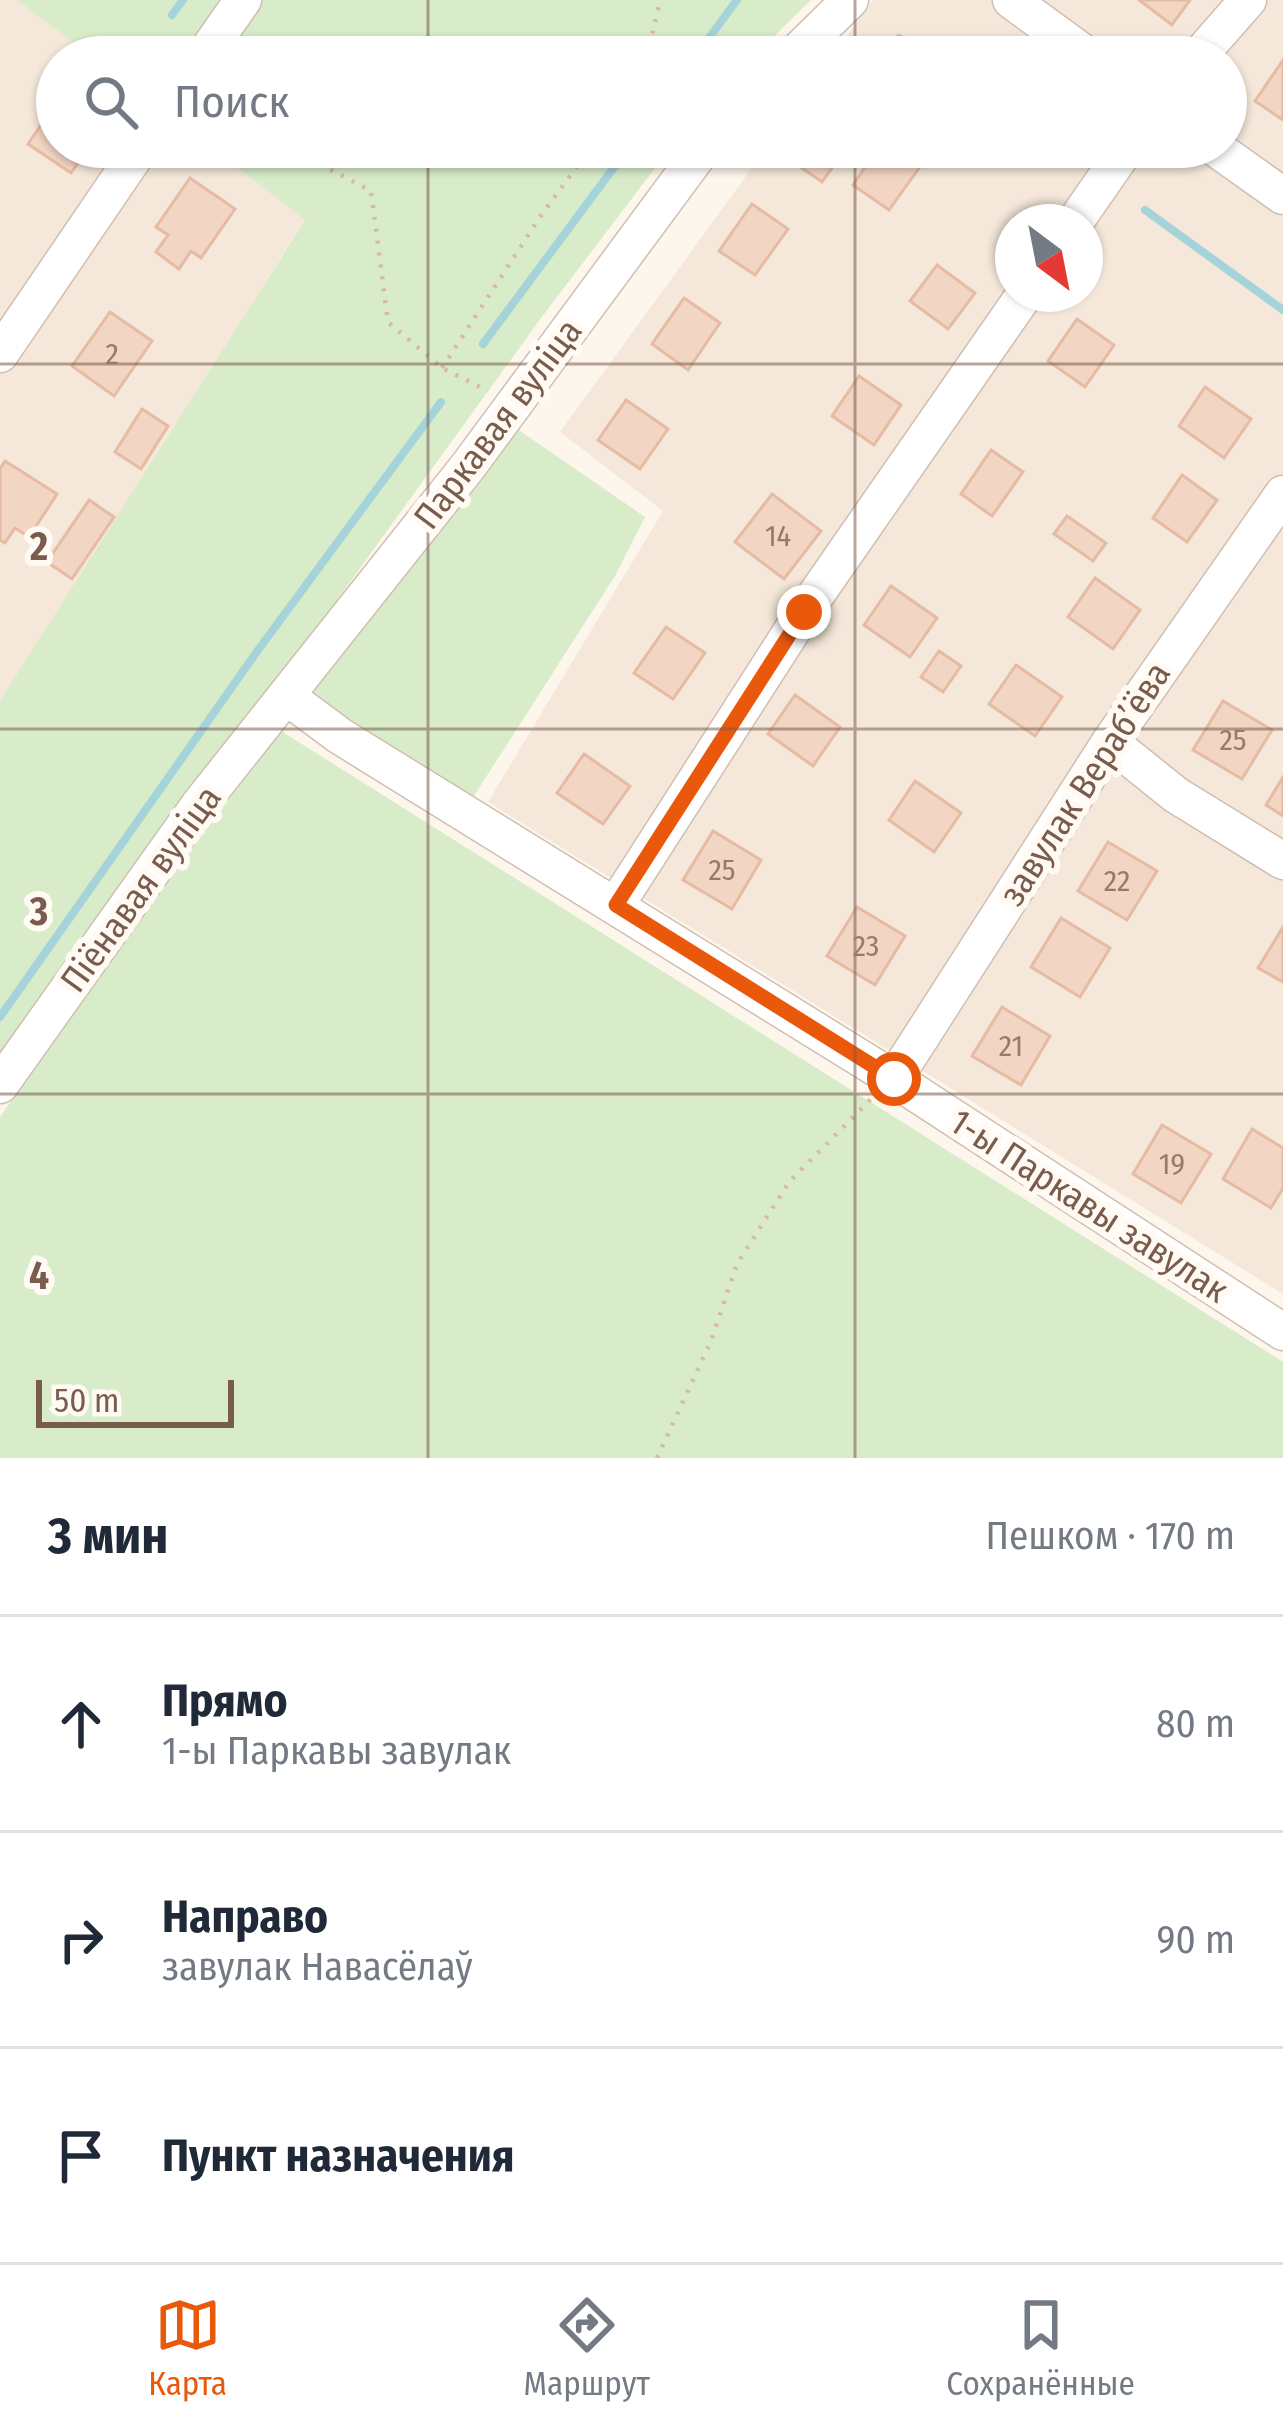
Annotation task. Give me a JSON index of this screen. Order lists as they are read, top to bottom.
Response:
{
  "streets": {
    "street": [
      "Паркавая вуліца",
      "завулак Верабʼёва",
      "Піёнавая вуліца",
      "1-ы Паркавы завулак"
    ]
  },
  "crossings": [
    ["Паркавая вуліца", "Піёнавая вуліца"],
    ["Паркавая вуліца", "1-ы Паркавы завулак"],
    ["завулак Верабʼёва", "1-ы Паркавы завулак"],
    ["Піёнавая вуліца", "1-ы Паркавы завулак"]
  ],
  "house_numbers": [
    "2",
    "14",
    "25",
    "25",
    "22",
    "23",
    "21",
    "19"
  ],
  "scale_bar": "50 m",
  "north": "bottom right",
  "page": {
    "search": "Поиск",
    "scale": "50 m",
    "heading": ["3 мин", "Пешком · 170 m"],
    "list": [
      ["Прямо", "1-ы Паркавы завулак", "80 m"],
      ["Направо", "завулак Навасёлаў", "90 m"],
      "Пункт назначения"
    ],
    "nav": ["Карта", "Маршрут", "Сохранённые"]
  },
  "grid": {
    "rows": ["2", "3", "4"]
  }
}
